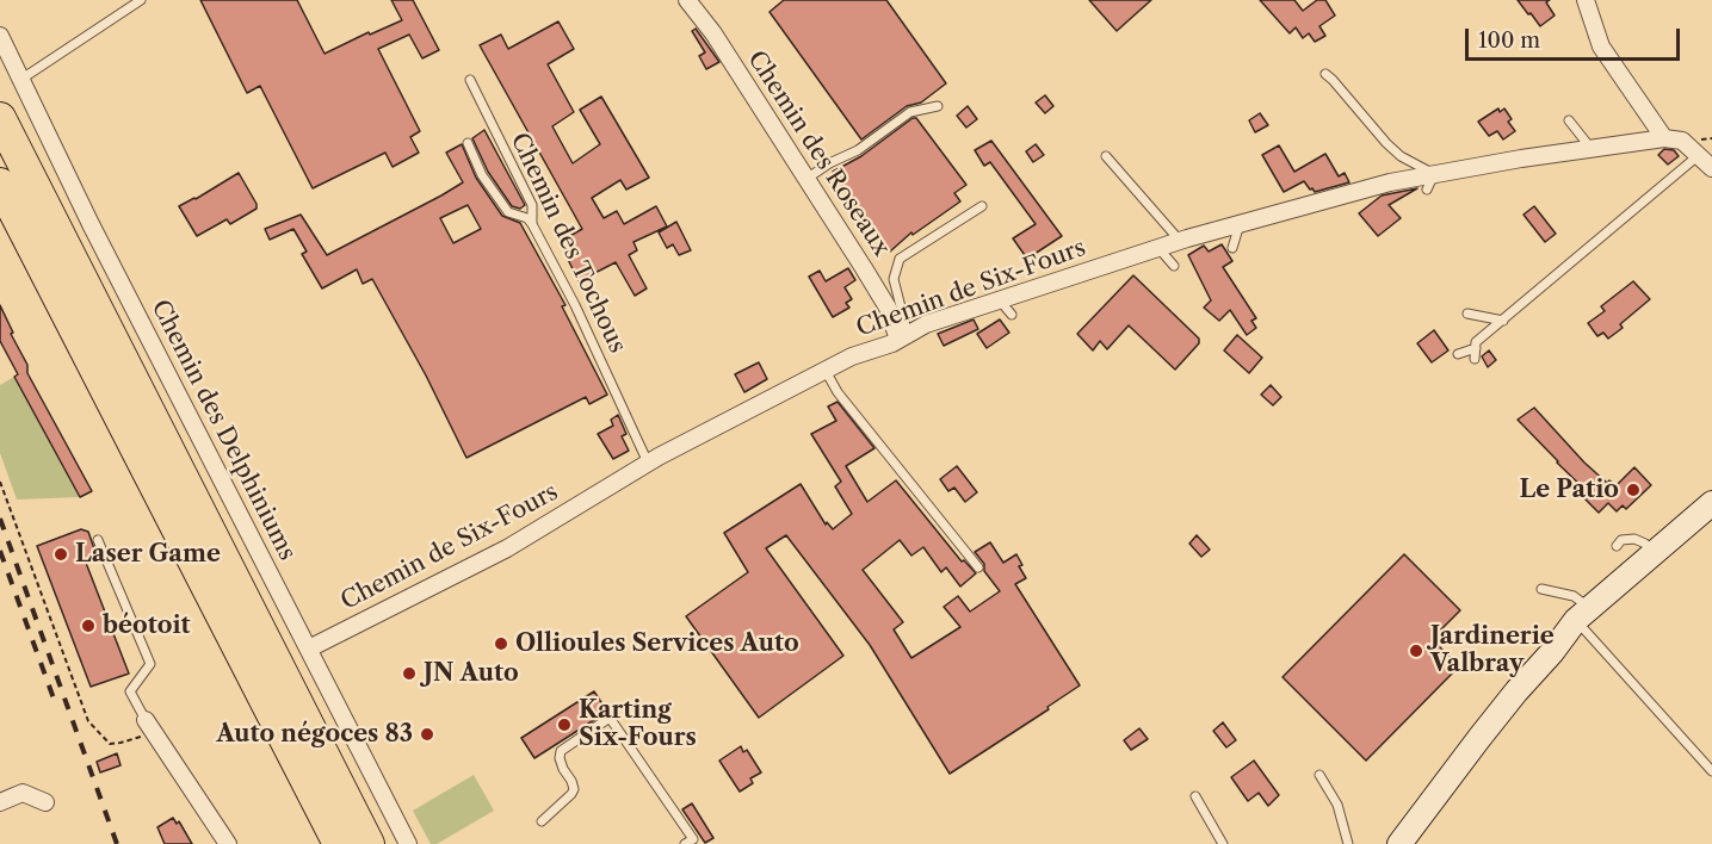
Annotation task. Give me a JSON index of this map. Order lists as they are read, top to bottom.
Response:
{
  "streets": {
    "street": ["Chemin des Roseaux", "Chemin de Six-Fours", "Chemin des Delphiniums"],
    "lane": ["Chemin des Tochous"]
  },
  "crossings": [
    ["Chemin des Roseaux", "Chemin de Six-Fours"],
    ["Chemin des Tochous", "Chemin de Six-Fours"],
    ["Chemin de Six-Fours", "Chemin des Delphiniums"]
  ],
  "places": [
    "Le Patio",
    "Laser Game",
    "béotoit",
    "Ollioules Services Auto",
    "Jardinerie Valbray",
    "JN Auto",
    "Karting Six-Fours",
    "Auto négoces 83"
  ],
  "scale_bar": "100 m"
}
